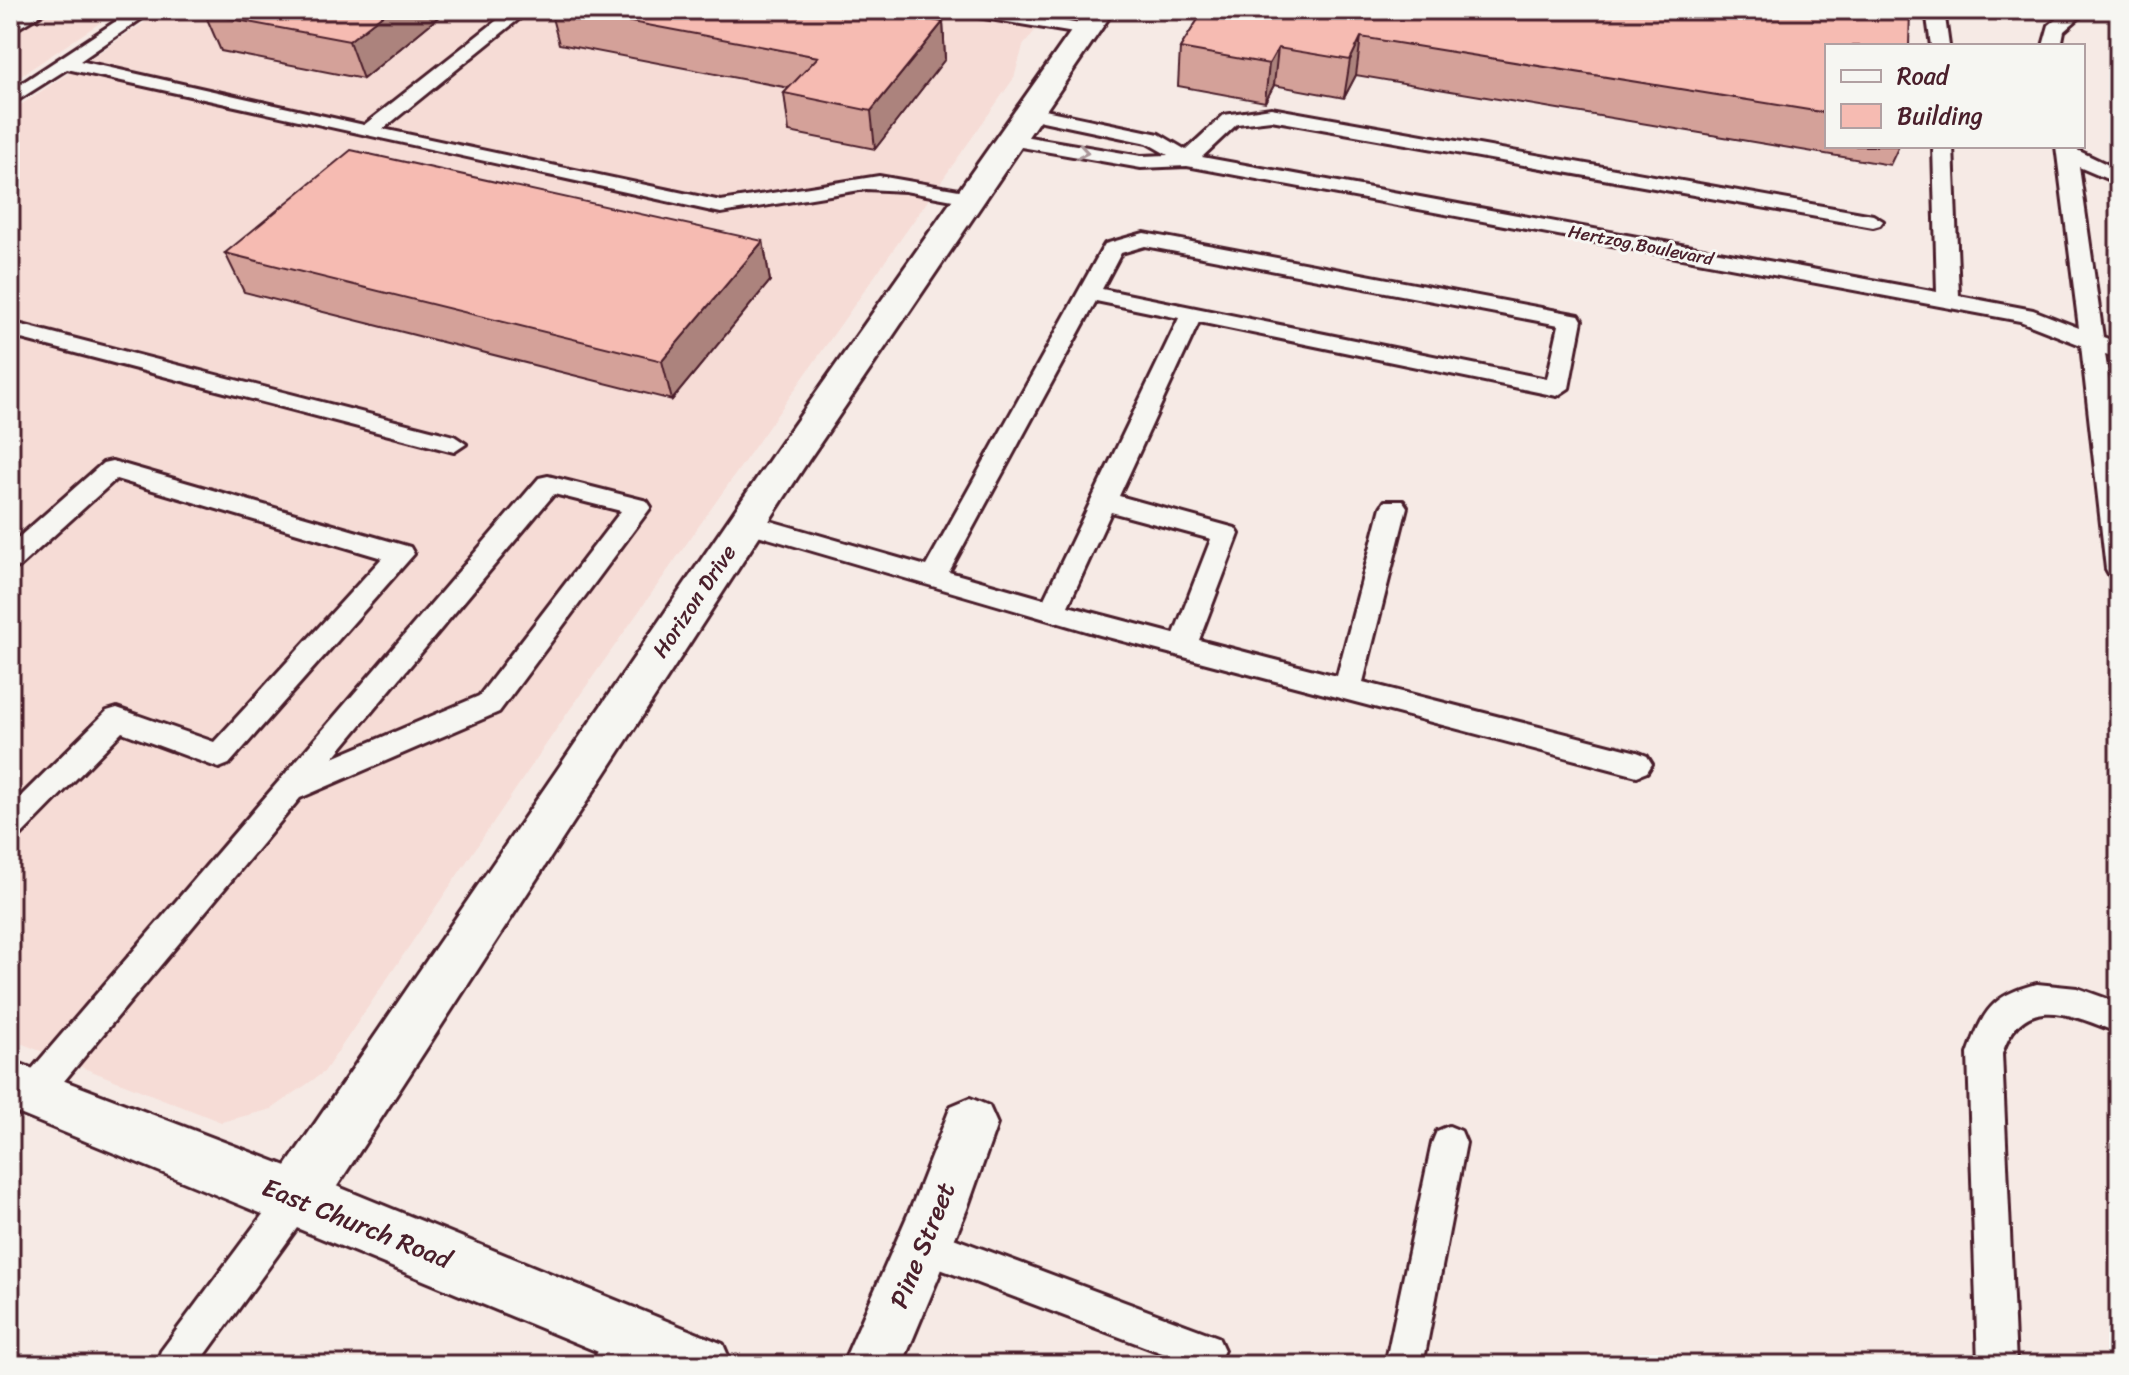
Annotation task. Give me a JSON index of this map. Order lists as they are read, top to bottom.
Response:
{
  "streets": {
    "street": ["Horizon Drive", "East Church Road", "Pine Street"],
    "lane": ["Hertzog Boulevard"]
  },
  "crossings": [
    ["Hertzog Boulevard", "Horizon Drive"],
    ["Horizon Drive", "East Church Road"]
  ],
  "legend": ["Road", "Building"]
}
